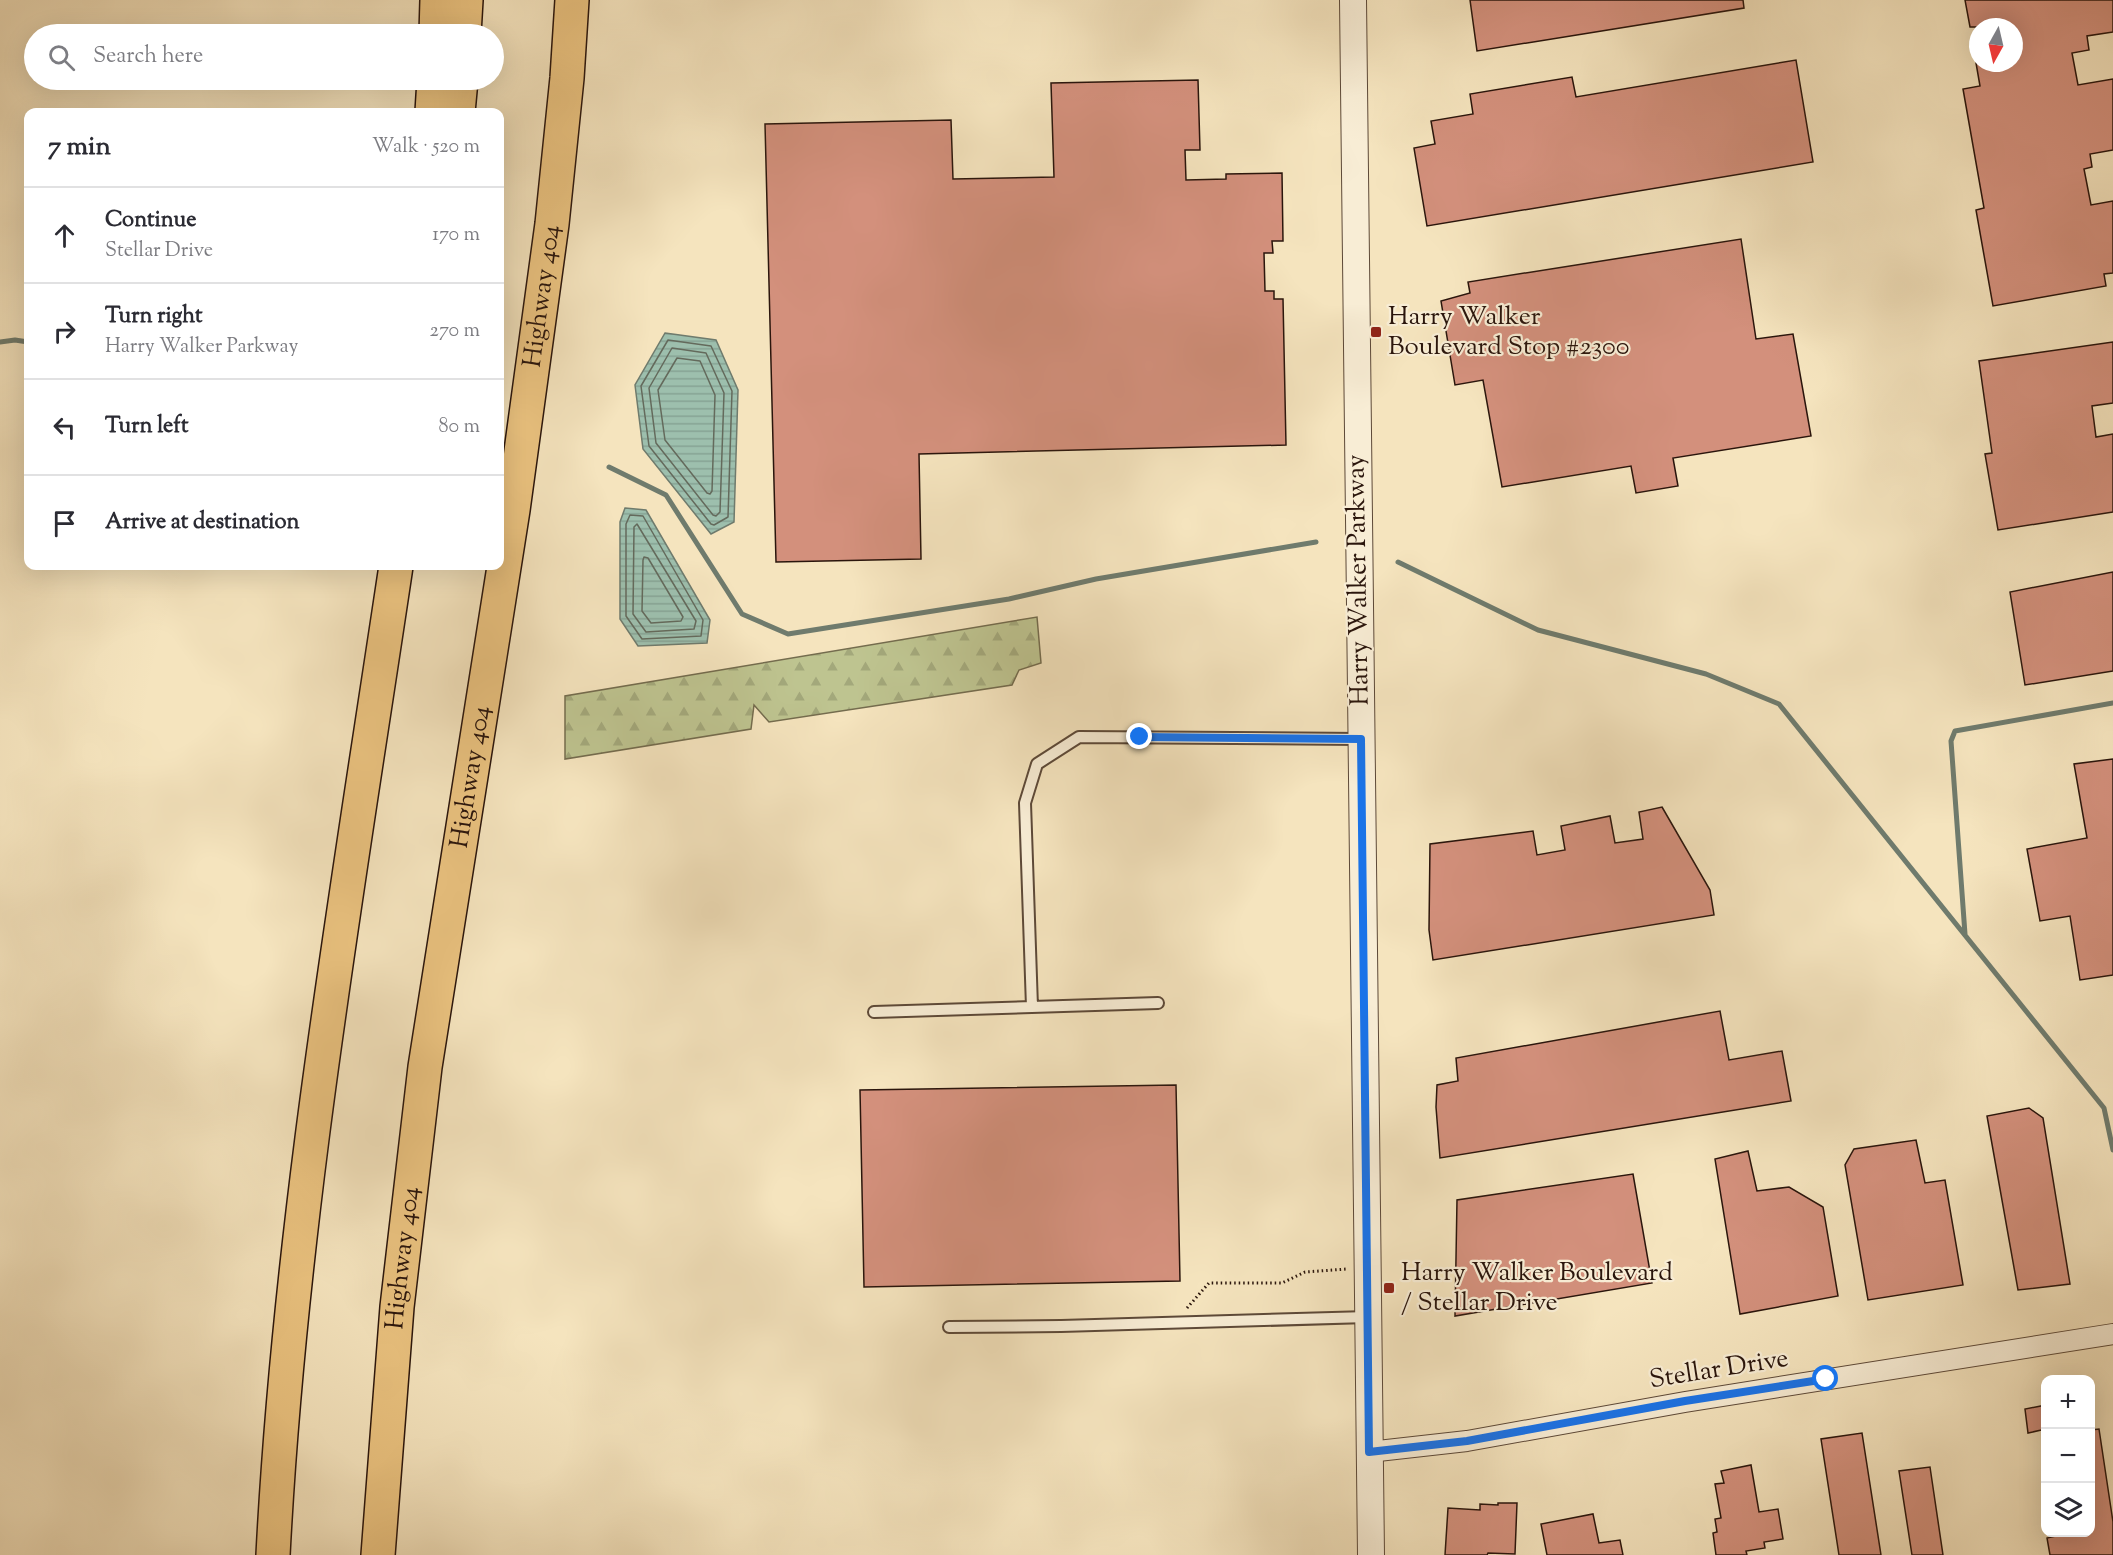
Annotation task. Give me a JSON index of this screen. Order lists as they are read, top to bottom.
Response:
{
  "streets": {
    "highway": ["Highway 404"],
    "street": ["Harry Walker Parkway", "Stellar Drive"]
  },
  "crossings": [
    ["Harry Walker Parkway", "Stellar Drive"]
  ],
  "places": {
    "transit": ["Harry Walker Boulevard Stop #2300", "Harry Walker Boulevard / Stellar Drive"]
  },
  "north": "bottom",
  "page": {
    "search": "Search here",
    "heading": ["7 min", "Walk · 520 m"],
    "list": [
      ["Continue", "Stellar Drive", "170 m"],
      ["Turn right", "Harry Walker Parkway", "270 m"],
      ["Turn left", "80 m"],
      "Arrive at destination"
    ],
    "map_buttons": ["+", "−"]
  }
}
